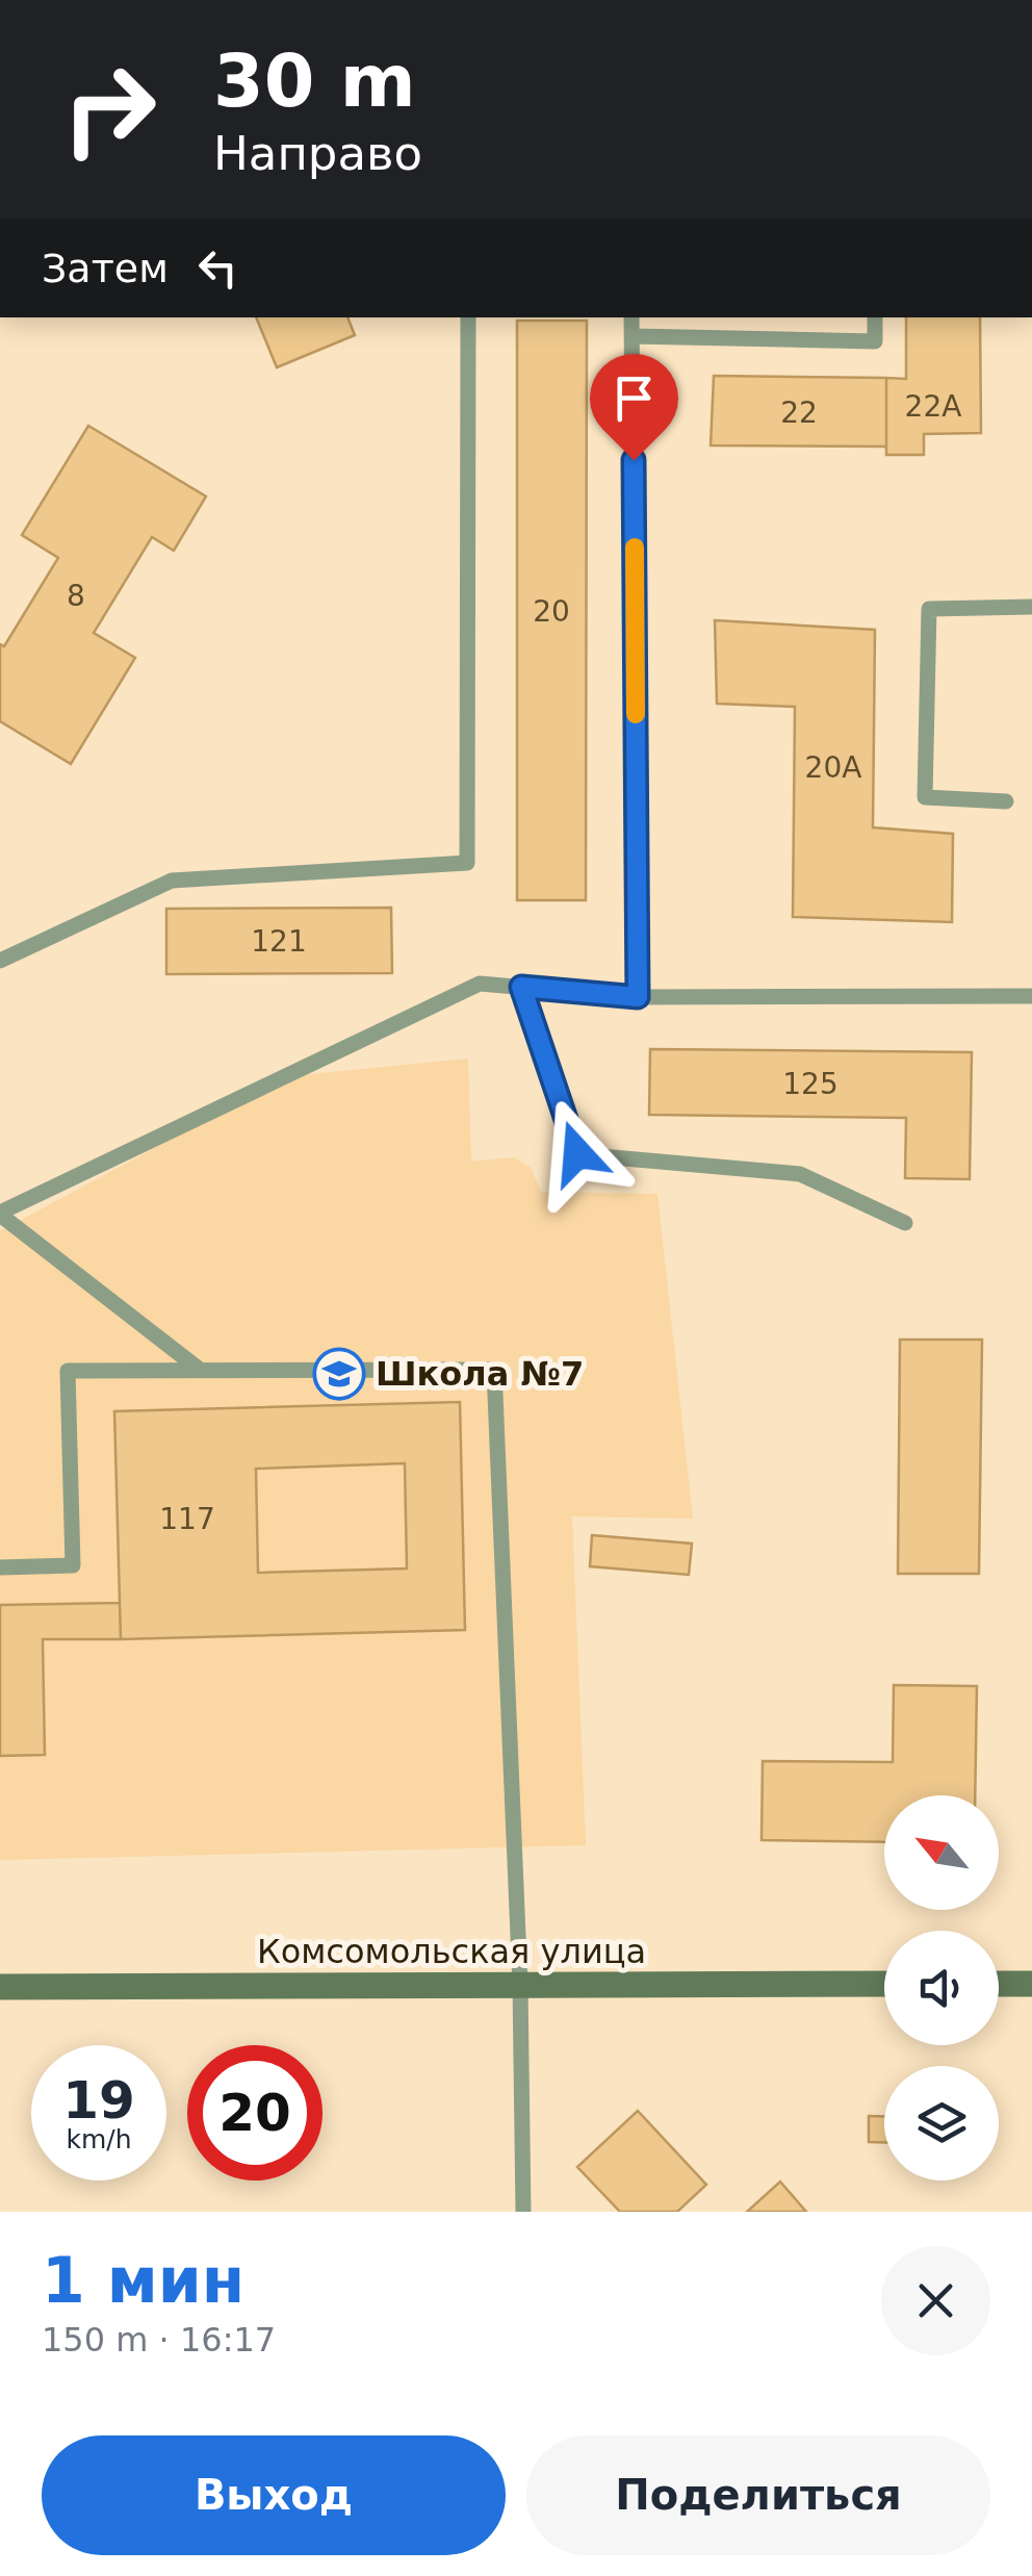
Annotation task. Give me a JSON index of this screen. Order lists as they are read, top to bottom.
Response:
{
  "streets": {
    "main road": ["Комсомольская улица"]
  },
  "places": {
    "school or university": ["Школа №7"]
  },
  "house_numbers": [
    "22А",
    "22",
    "8",
    "20",
    "20А",
    "121",
    "125",
    "117"
  ],
  "north": "top left",
  "page": {
    "turn": ["30 m", "Направо"],
    "then": "Затем",
    "speed": "19 km/h",
    "limit": "20",
    "heading": ["1 мин", "150 m · 16:17"],
    "buttons": ["Выход", "Поделиться"]
  }
}
